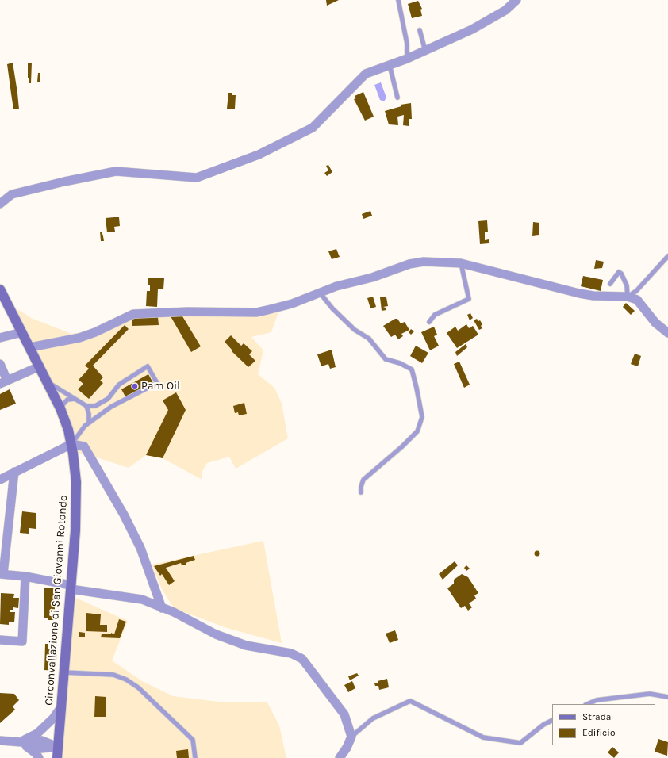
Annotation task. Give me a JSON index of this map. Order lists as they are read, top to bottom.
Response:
{
  "streets": {
    "main road": ["Circonvallazione di San Giovanni Rotondo"]
  },
  "places": ["Pam Oil"],
  "legend": ["Strada", "Edificio"]
}
